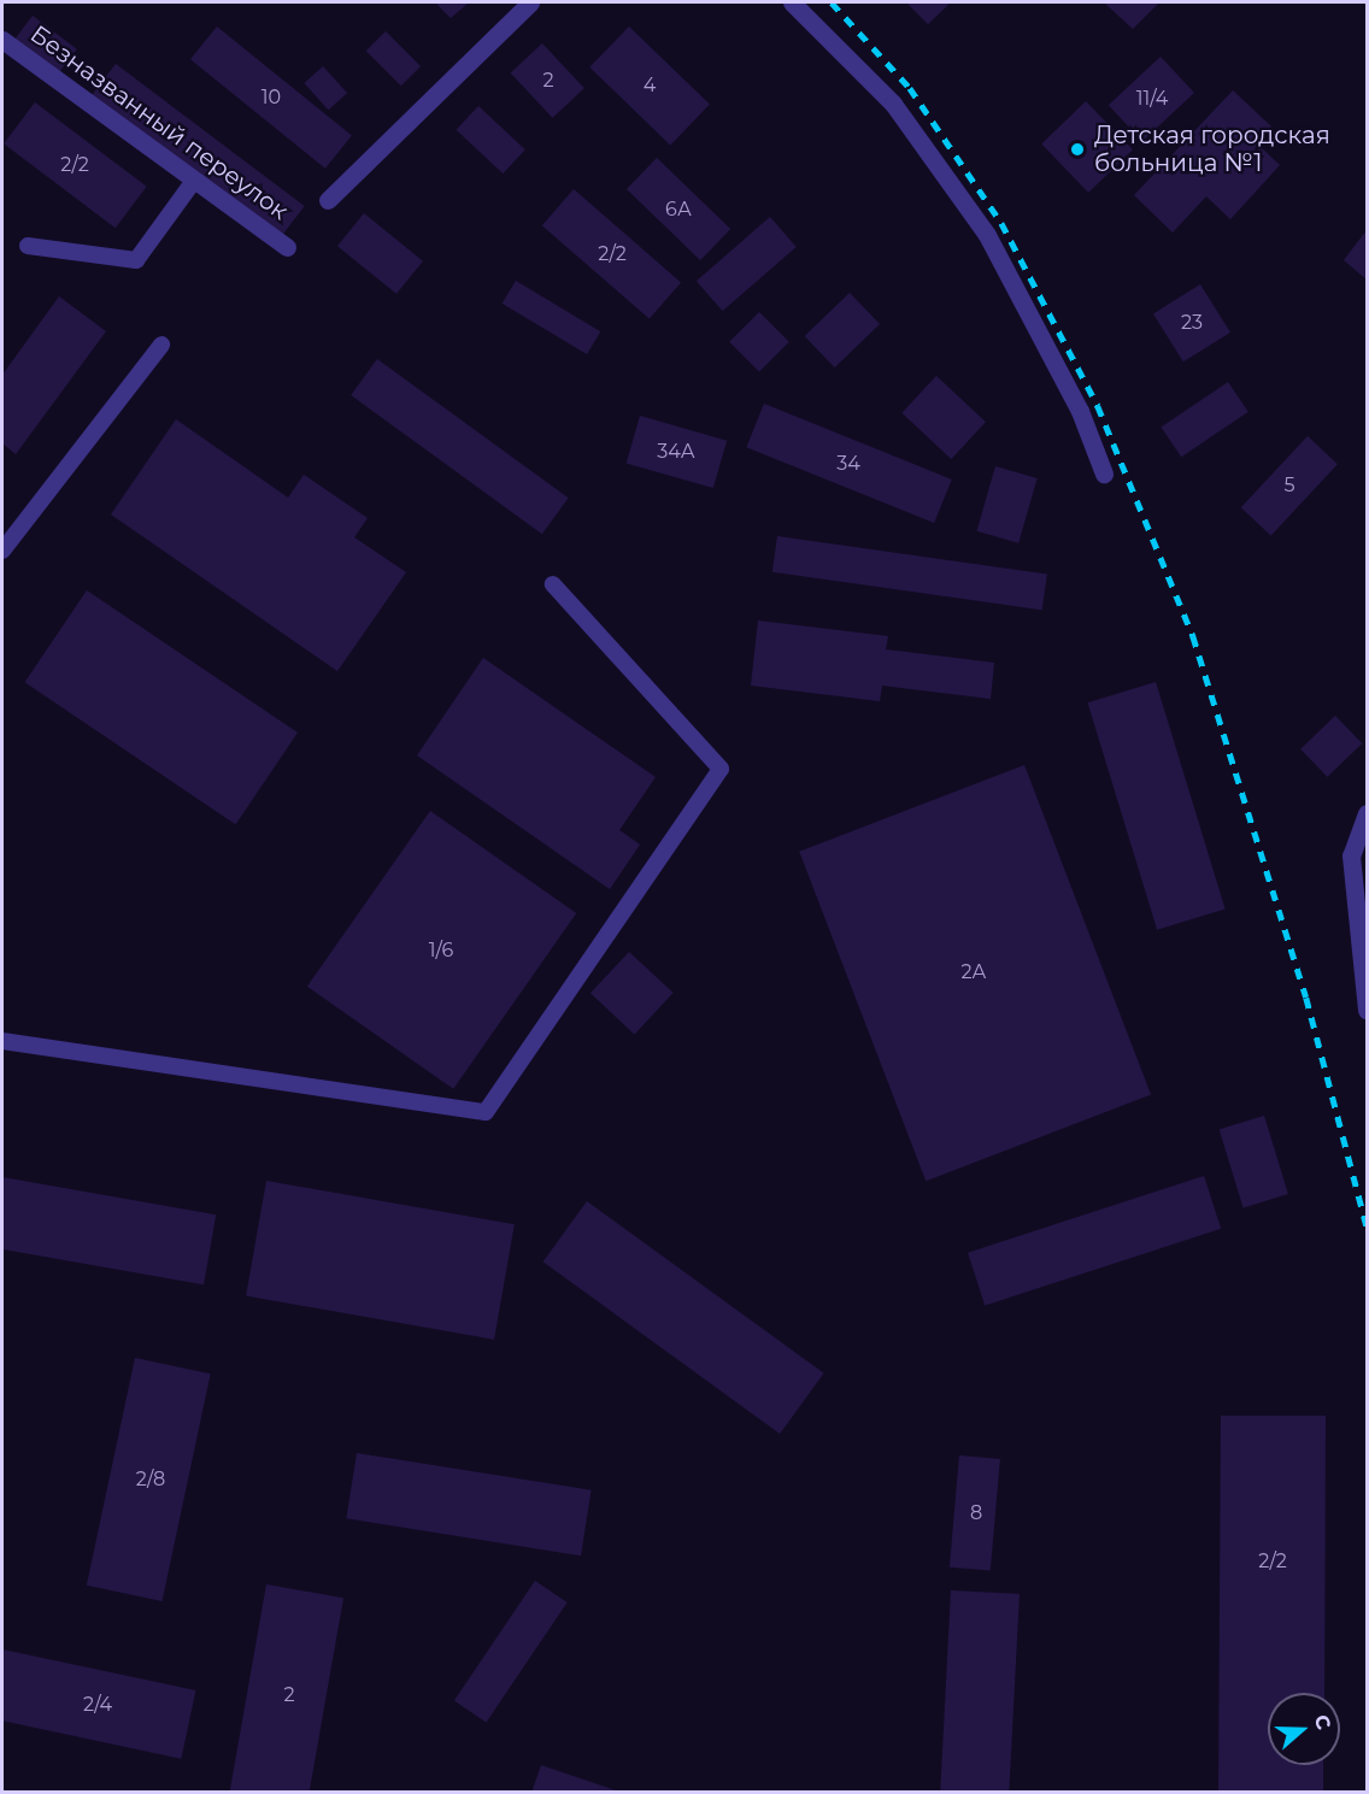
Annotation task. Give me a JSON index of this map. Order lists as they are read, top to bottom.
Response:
{
  "streets": {
    "street": ["Безназванный переулок"]
  },
  "places": ["Детская городская больница №1"],
  "house_numbers": [
    "2",
    "4",
    "10",
    "11/4",
    "2/2",
    "6А",
    "2/2",
    "23",
    "34А",
    "34",
    "5",
    "1/6",
    "2А",
    "2/8",
    "8",
    "2/2",
    "2",
    "2/4"
  ],
  "north": "right"
}
